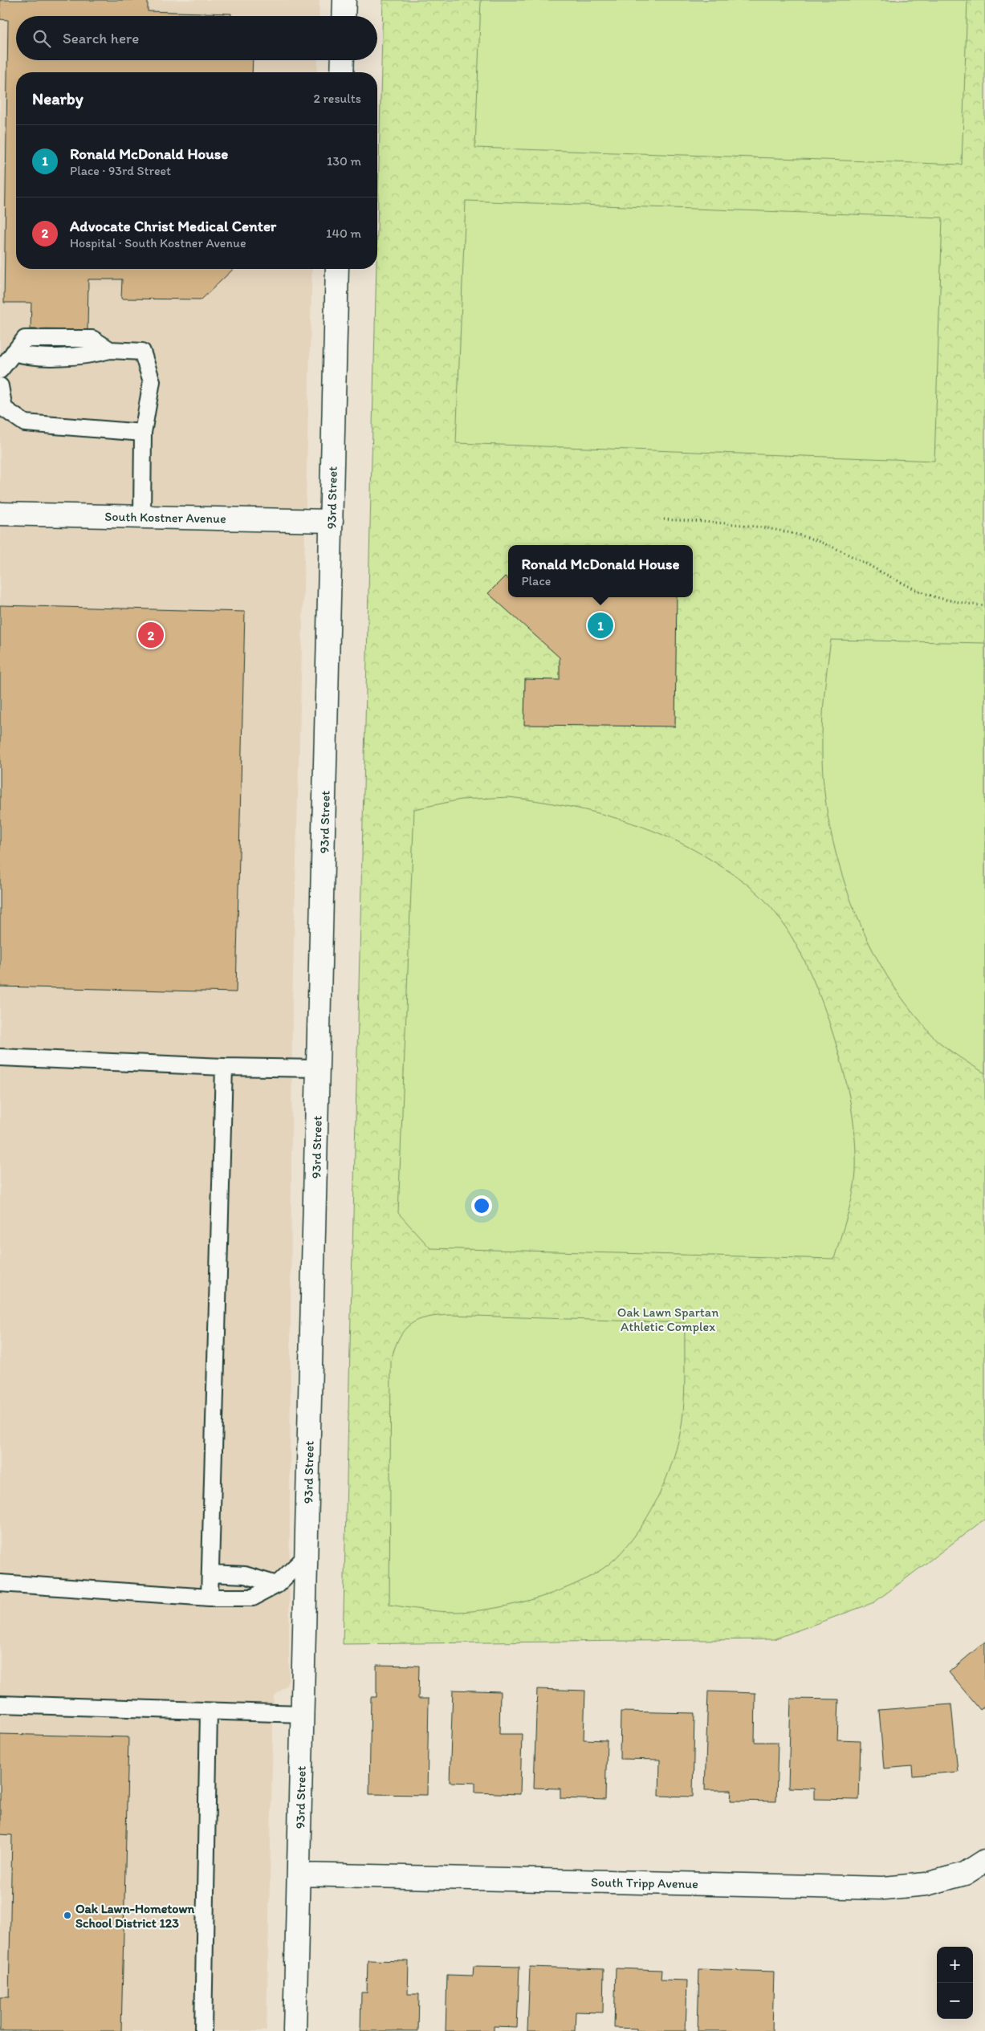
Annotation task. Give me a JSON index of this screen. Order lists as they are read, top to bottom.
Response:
{
  "streets": {
    "street": ["93rd Street", "South Kostner Avenue", "South Tripp Avenue"]
  },
  "crossings": [
    ["93rd Street", "South Kostner Avenue"],
    ["93rd Street", "South Tripp Avenue"]
  ],
  "parks": ["Oak Lawn Spartan Athletic Complex"],
  "places": ["Oak Lawn-Hometown School District 123"],
  "page": {
    "search": "Search here",
    "heading": ["Nearby", "2 results"],
    "list": [
      {
        "mark": "1",
        "name": "Ronald McDonald House",
        "note": "Place · 93rd Street",
        "value": "130 m"
      },
      {
        "mark": "2",
        "name": "Advocate Christ Medical Center",
        "note": "Hospital · South Kostner Avenue",
        "value": "140 m"
      }
    ],
    "popup": ["Ronald McDonald House", "Place"],
    "pins": ["1", "2"],
    "map_buttons": ["+", "−"]
  }
}
